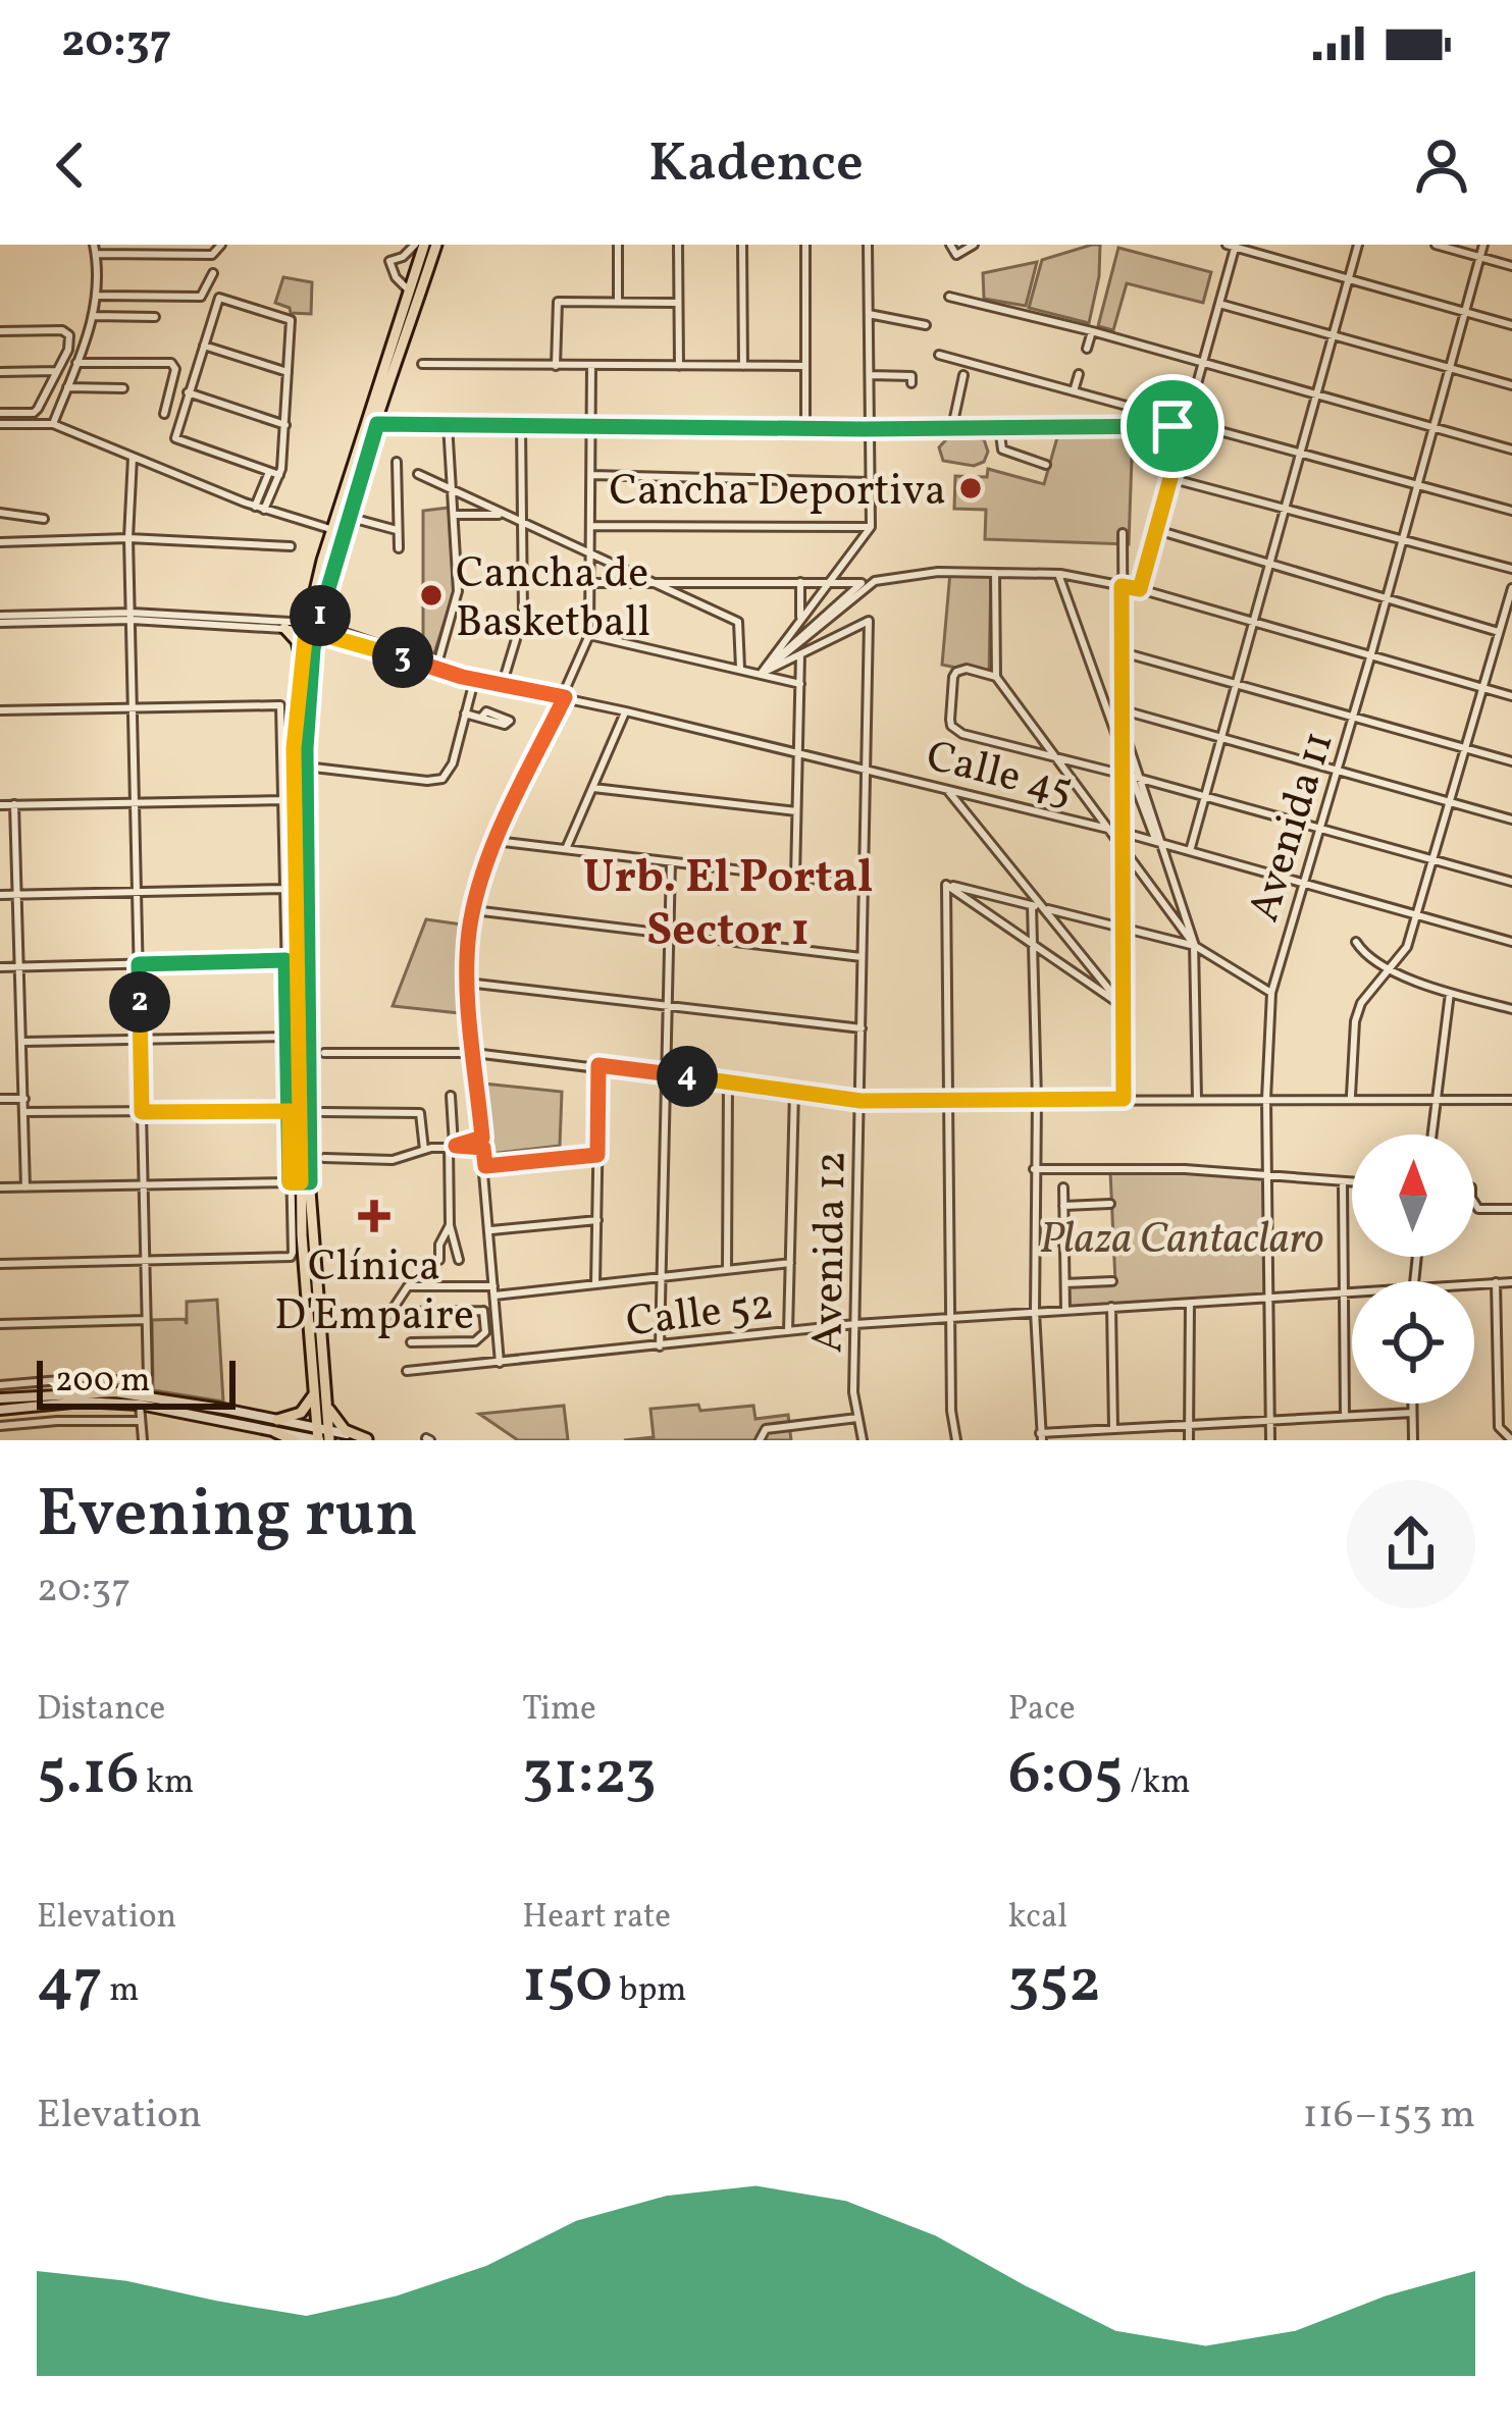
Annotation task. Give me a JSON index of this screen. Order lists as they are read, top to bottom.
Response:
{
  "streets": {
    "street": [
      "Calle 45",
      "Avenida 11",
      "Avenida 12",
      "Calle 52"
    ]
  },
  "crossings": [
    ["Calle 45", "Avenida 11"],
    ["Calle 45", "Avenida 12"],
    ["Avenida 11", "Calle 52"],
    ["Avenida 12", "Calle 52"]
  ],
  "districts": ["Urb. El Portal Sector 1"],
  "parks": ["Plaza Cantaclaro"],
  "places": {
    "other": ["Cancha Deportiva", "Cancha de Basketball"],
    "health": ["Clínica D'Empaire"]
  },
  "scale_bar": "200 m",
  "north": "top",
  "page": {
    "status": "20:37",
    "header": "Kadence",
    "pins": [
      "1",
      "3",
      "2",
      "4"
    ],
    "scale": "200 m",
    "heading": ["Evening run", "20:37"],
    "stats": [
      ["Distance", "5.16 km"],
      ["Time", "31:23"],
      ["Pace", "6:05 /km"],
      ["Elevation", "47 m"],
      ["Heart rate", "150 bpm"],
      ["kcal", "352"]
    ],
    "chart": ["Elevation", "116–153 m"]
  }
}
